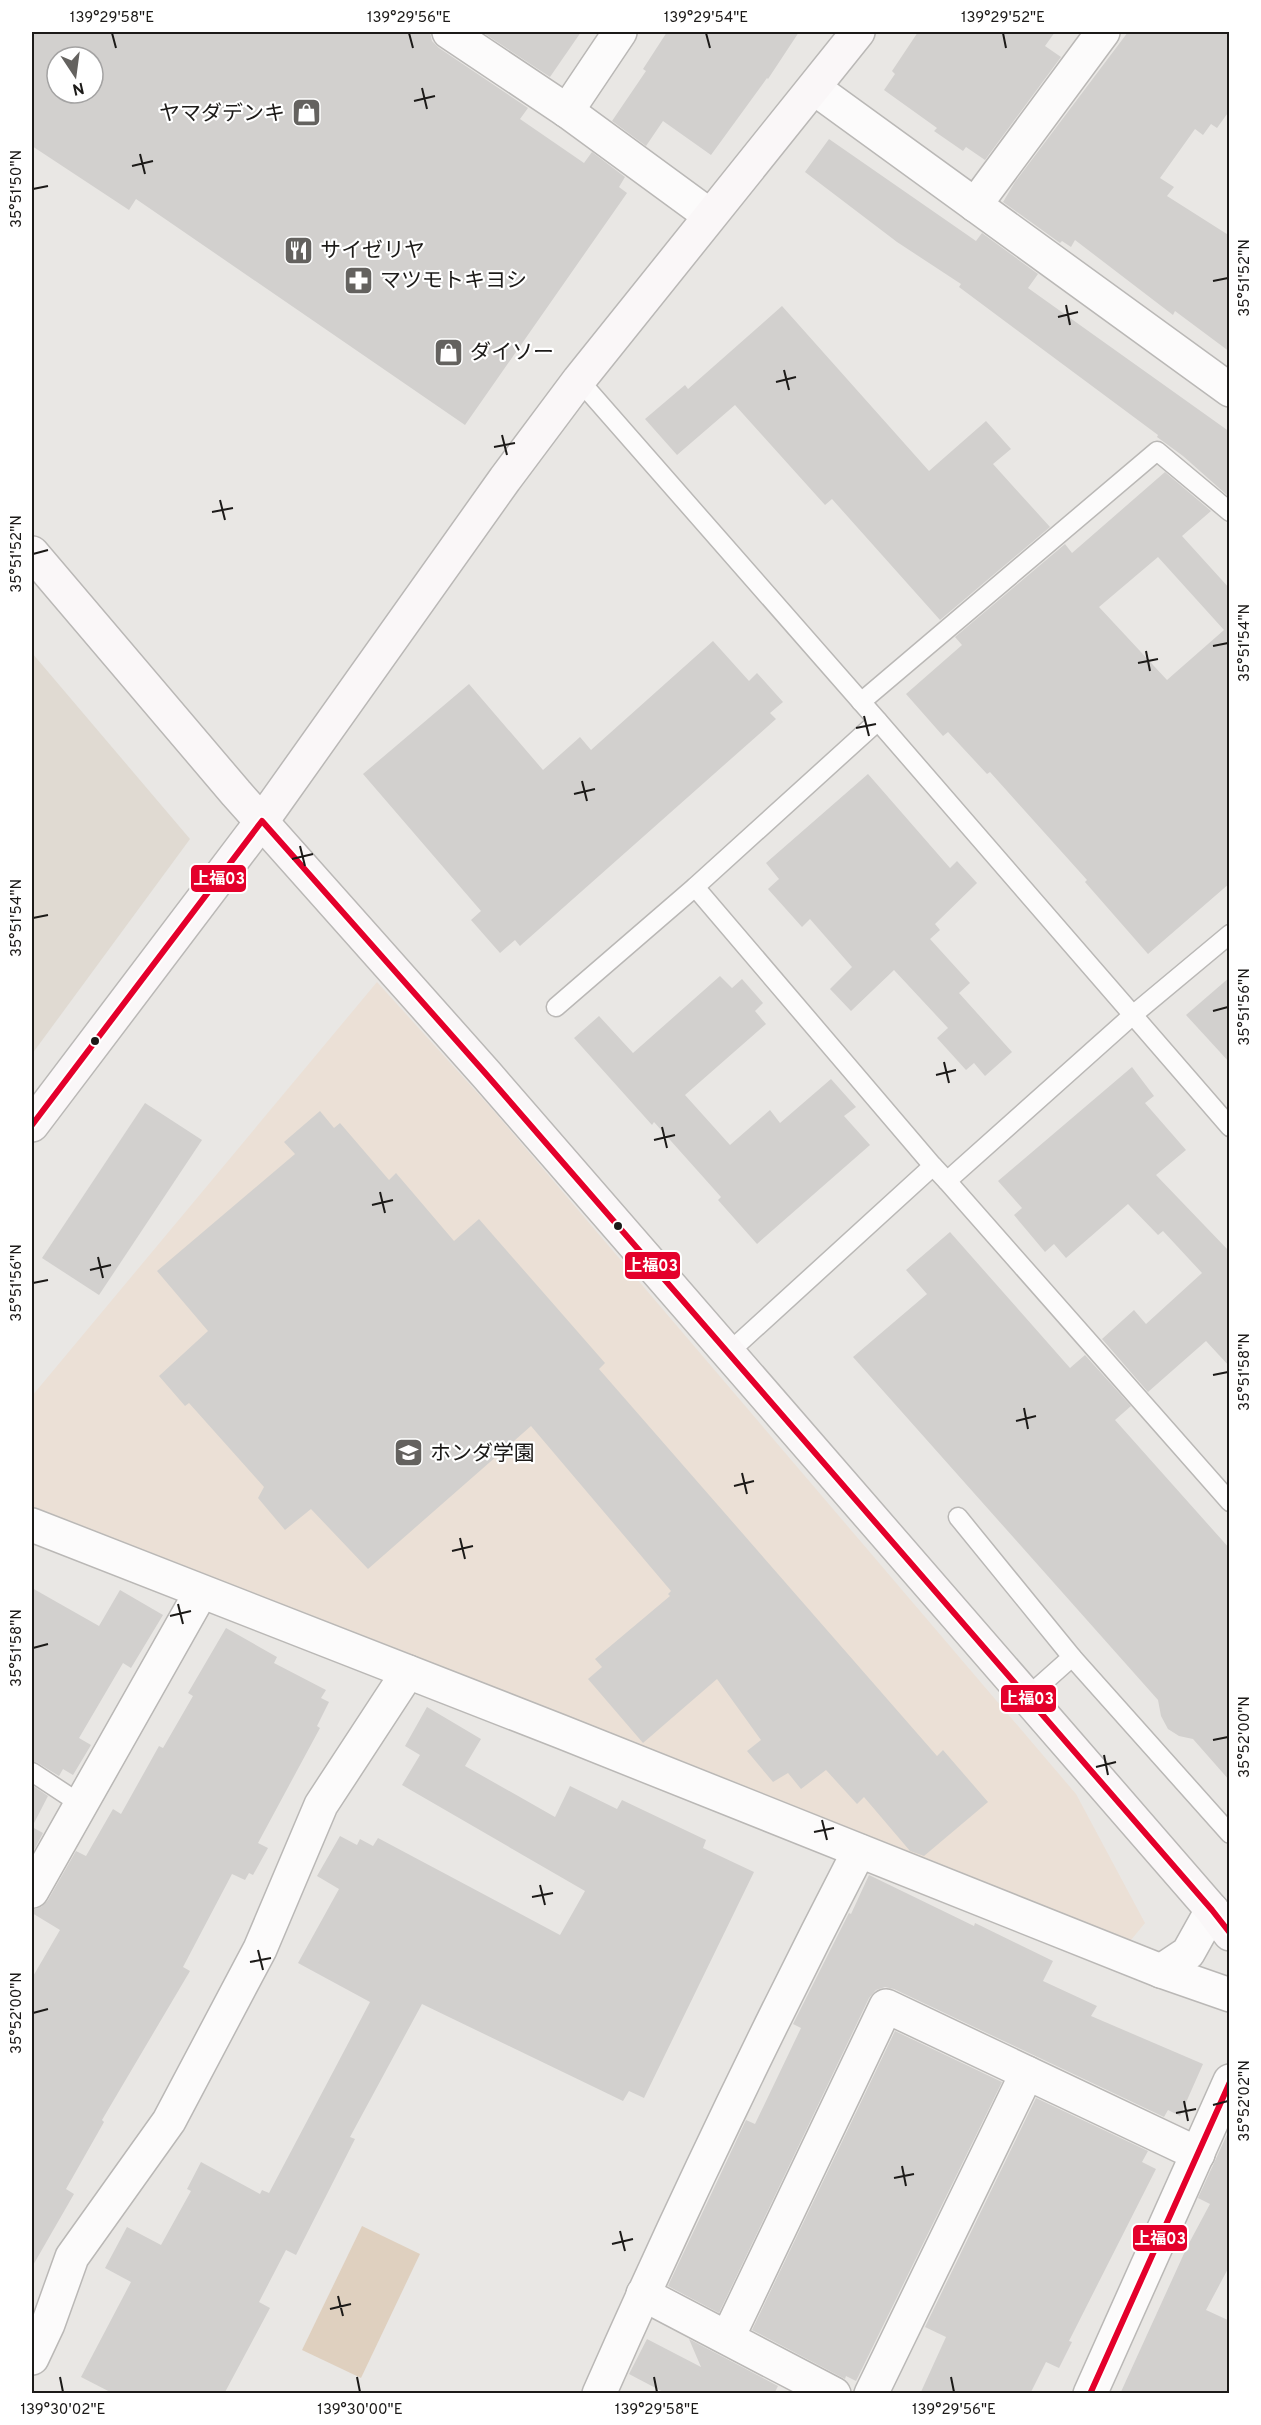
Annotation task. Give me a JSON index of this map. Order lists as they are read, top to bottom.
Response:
{
  "places": {
    "shop": ["ヤマダデンキ", "ダイソー"],
    "restaurant": ["サイゼリヤ"],
    "pharmacy": ["マツモトキヨシ"],
    "school or university": ["ホンダ学園"]
  },
  "lines": ["transit line 上福03"],
  "north": "bottom",
  "coordinates": [
    "139°29'58\"E",
    "139°29'56\"E",
    "139°29'54\"E",
    "139°29'52\"E",
    "35°51'50\"N",
    "35°51'52\"N",
    "35°51'54\"N",
    "35°51'56\"N",
    "35°51'58\"N",
    "35°52'00\"N",
    "35°52'02\"N",
    "139°30'02\"E",
    "139°30'00\"E"
  ]
}
